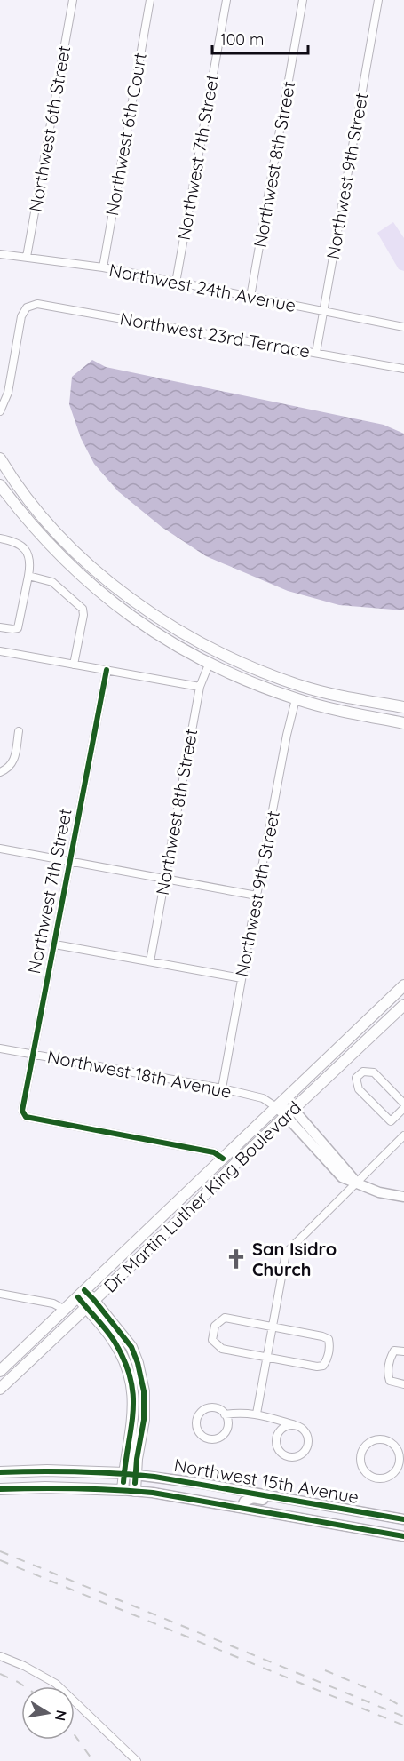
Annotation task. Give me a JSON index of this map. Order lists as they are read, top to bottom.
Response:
{
  "streets": {
    "main road": ["Dr. Martin Luther King Boulevard"],
    "street": [
      "Northwest 6th Street",
      "Northwest 6th Court",
      "Northwest 7th Street",
      "Northwest 8th Street",
      "Northwest 9th Street",
      "Northwest 24th Avenue",
      "Northwest 23rd Terrace",
      "Northwest 18th Avenue",
      "Northwest 15th Avenue"
    ]
  },
  "crossings": [
    ["Northwest 6th Street", "Northwest 24th Avenue"],
    ["Northwest 6th Court", "Northwest 24th Avenue"],
    ["Northwest 7th Street", "Northwest 24th Avenue"],
    ["Northwest 7th Street", "Northwest 18th Avenue"],
    ["Northwest 7th Street", "Dr. Martin Luther King Boulevard"],
    ["Northwest 8th Street", "Northwest 24th Avenue"],
    ["Northwest 9th Street", "Northwest 24th Avenue"],
    ["Northwest 9th Street", "Northwest 23rd Terrace"],
    ["Northwest 9th Street", "Northwest 18th Avenue"],
    ["Northwest 18th Avenue", "Dr. Martin Luther King Boulevard"]
  ],
  "places": {
    "church": ["San Isidro Church"]
  },
  "scale_bar": "100 m",
  "north": "right"
}
